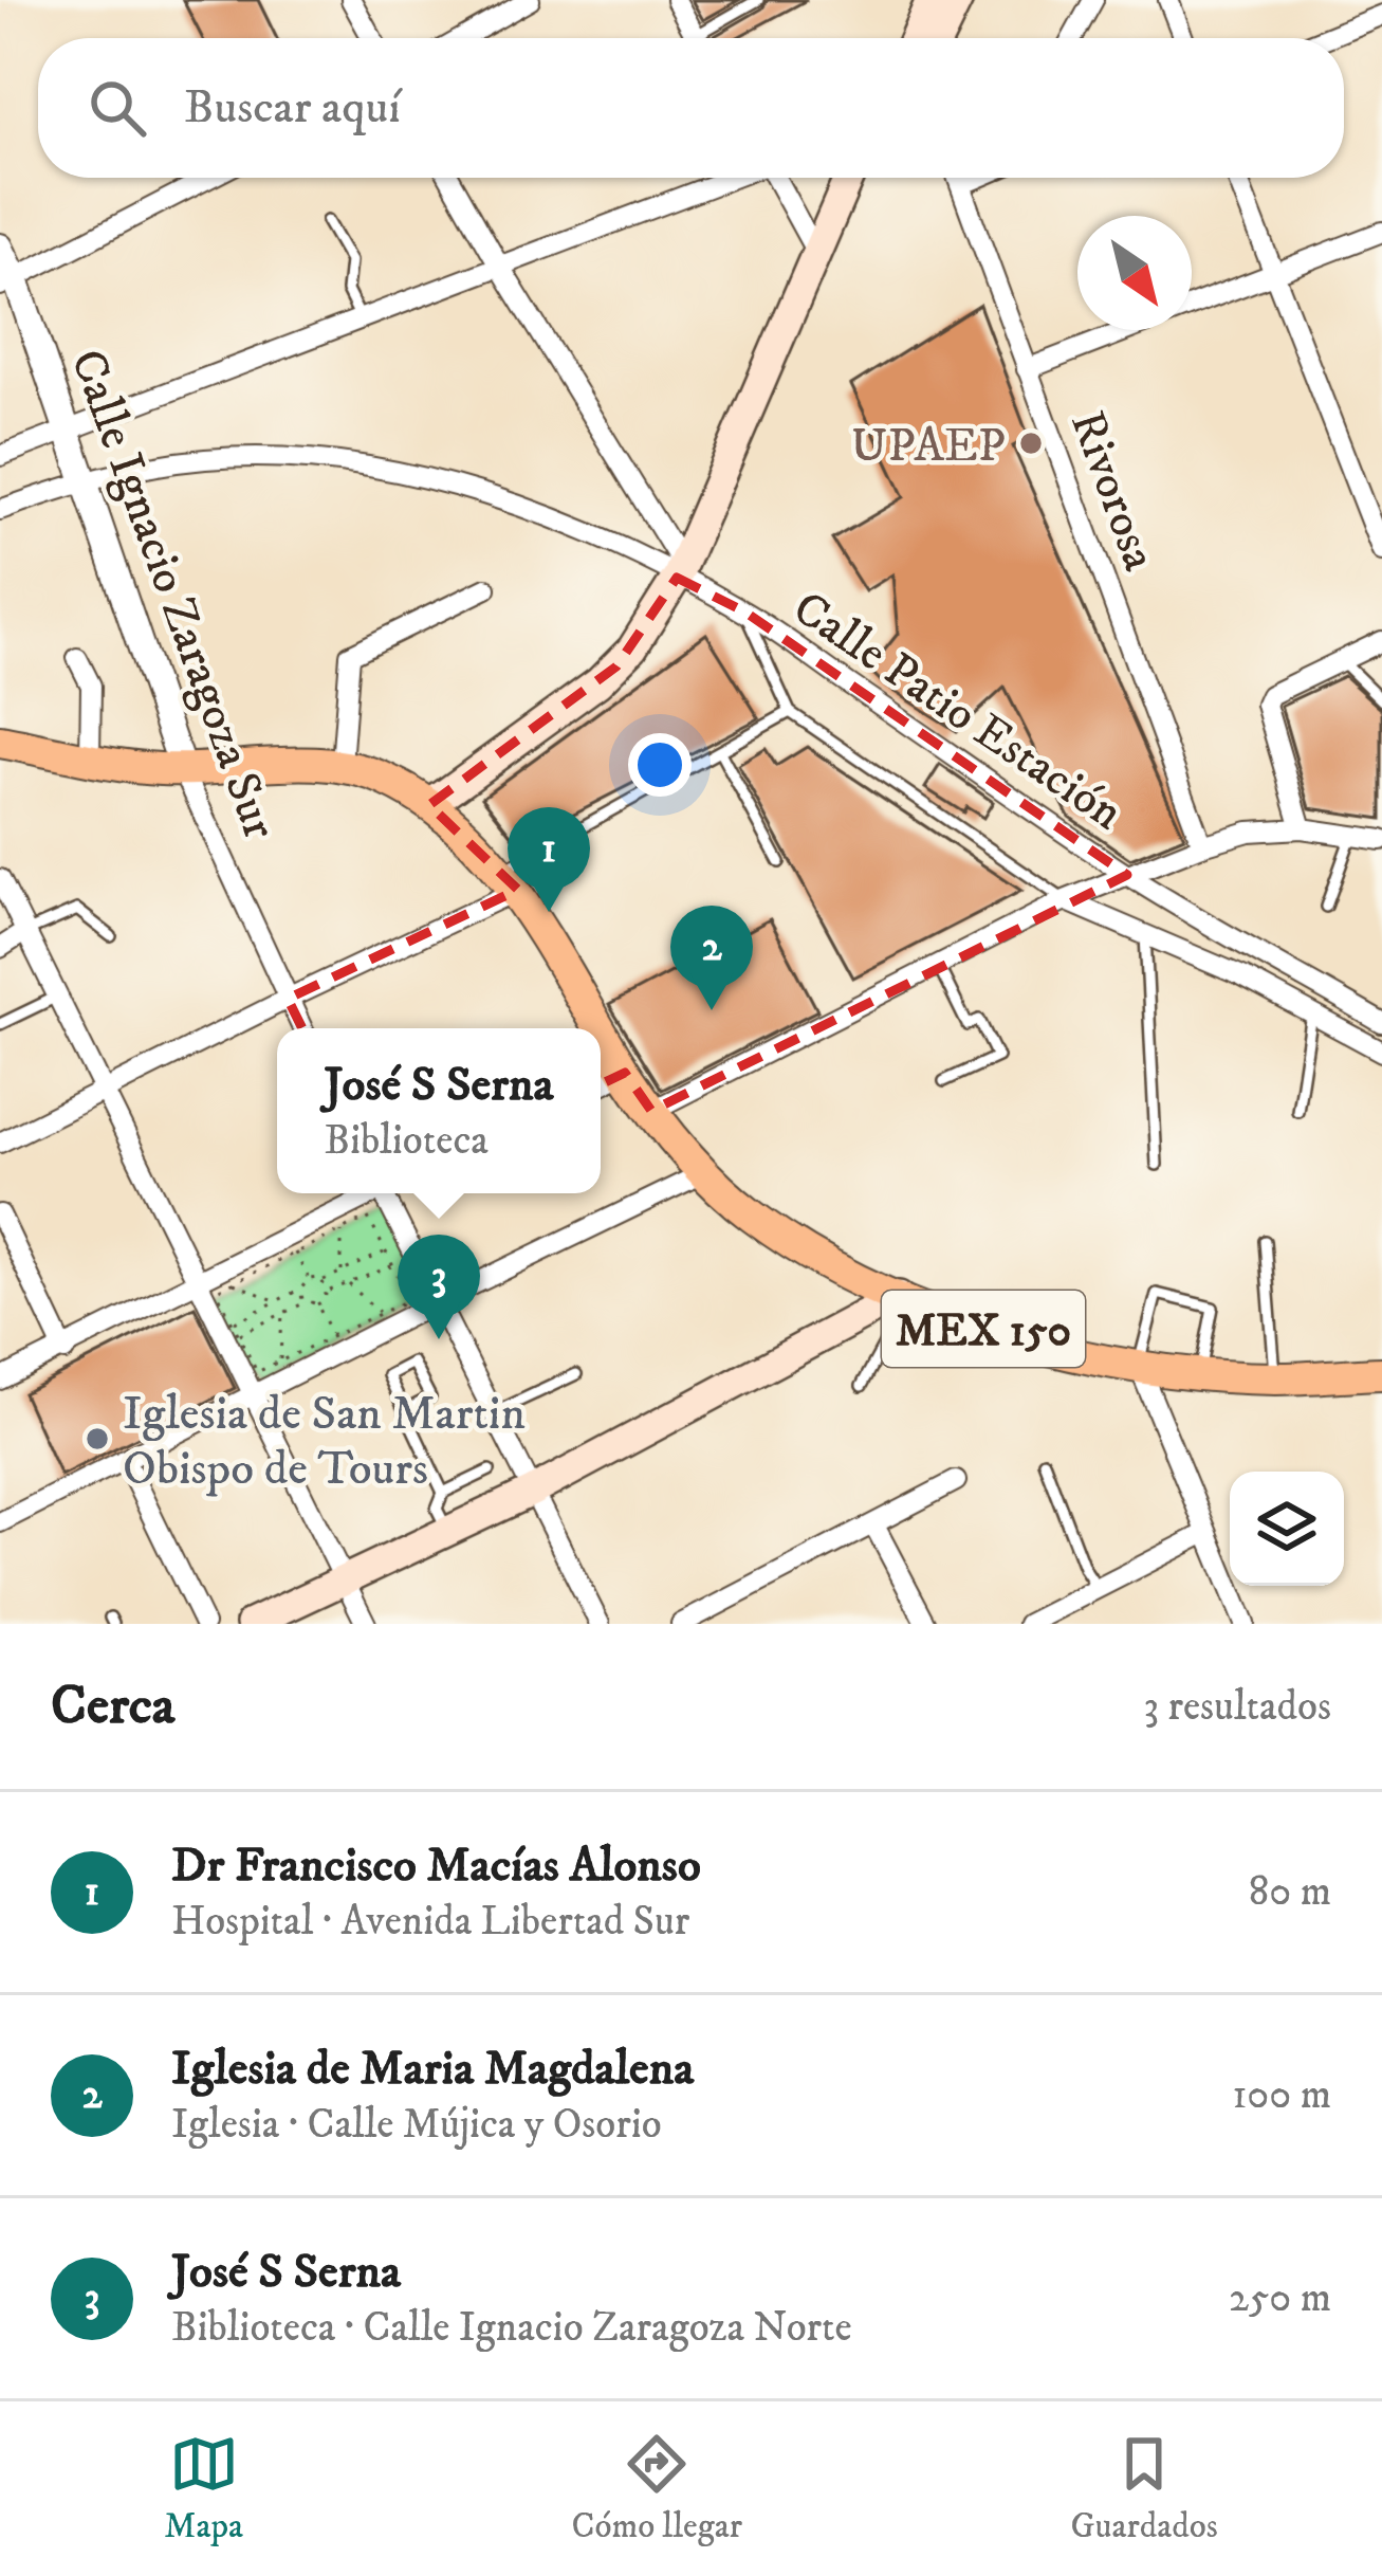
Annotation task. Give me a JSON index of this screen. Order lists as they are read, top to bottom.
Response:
{
  "streets": {
    "main road": ["MEX 150"],
    "street": ["Rivorosa", "Calle Ignacio Zaragoza Sur", "Calle Patio Estación"]
  },
  "crossings": [
    ["Calle Ignacio Zaragoza Sur", "Calle Patio Estación"],
    ["Calle Ignacio Zaragoza Sur", "MEX 150"]
  ],
  "places": ["UPAEP", "Iglesia de San Martin Obispo de Tours"],
  "north": "bottom right",
  "page": {
    "search": "Buscar aquí",
    "pins": ["1", "2", "3"],
    "popup": ["José S Serna", "Biblioteca"],
    "heading": ["Cerca", "3 resultados"],
    "list": [
      {
        "mark": "1",
        "name": "Dr Francisco Macías Alonso",
        "note": "Hospital · Avenida Libertad Sur",
        "value": "80 m"
      },
      {
        "mark": "2",
        "name": "Iglesia de Maria Magdalena",
        "note": "Iglesia · Calle Mújica y Osorio",
        "value": "100 m"
      },
      {
        "mark": "3",
        "name": "José S Serna",
        "note": "Biblioteca · Calle Ignacio Zaragoza Norte",
        "value": "250 m"
      }
    ],
    "nav": ["Mapa", "Cómo llegar", "Guardados"]
  }
}
